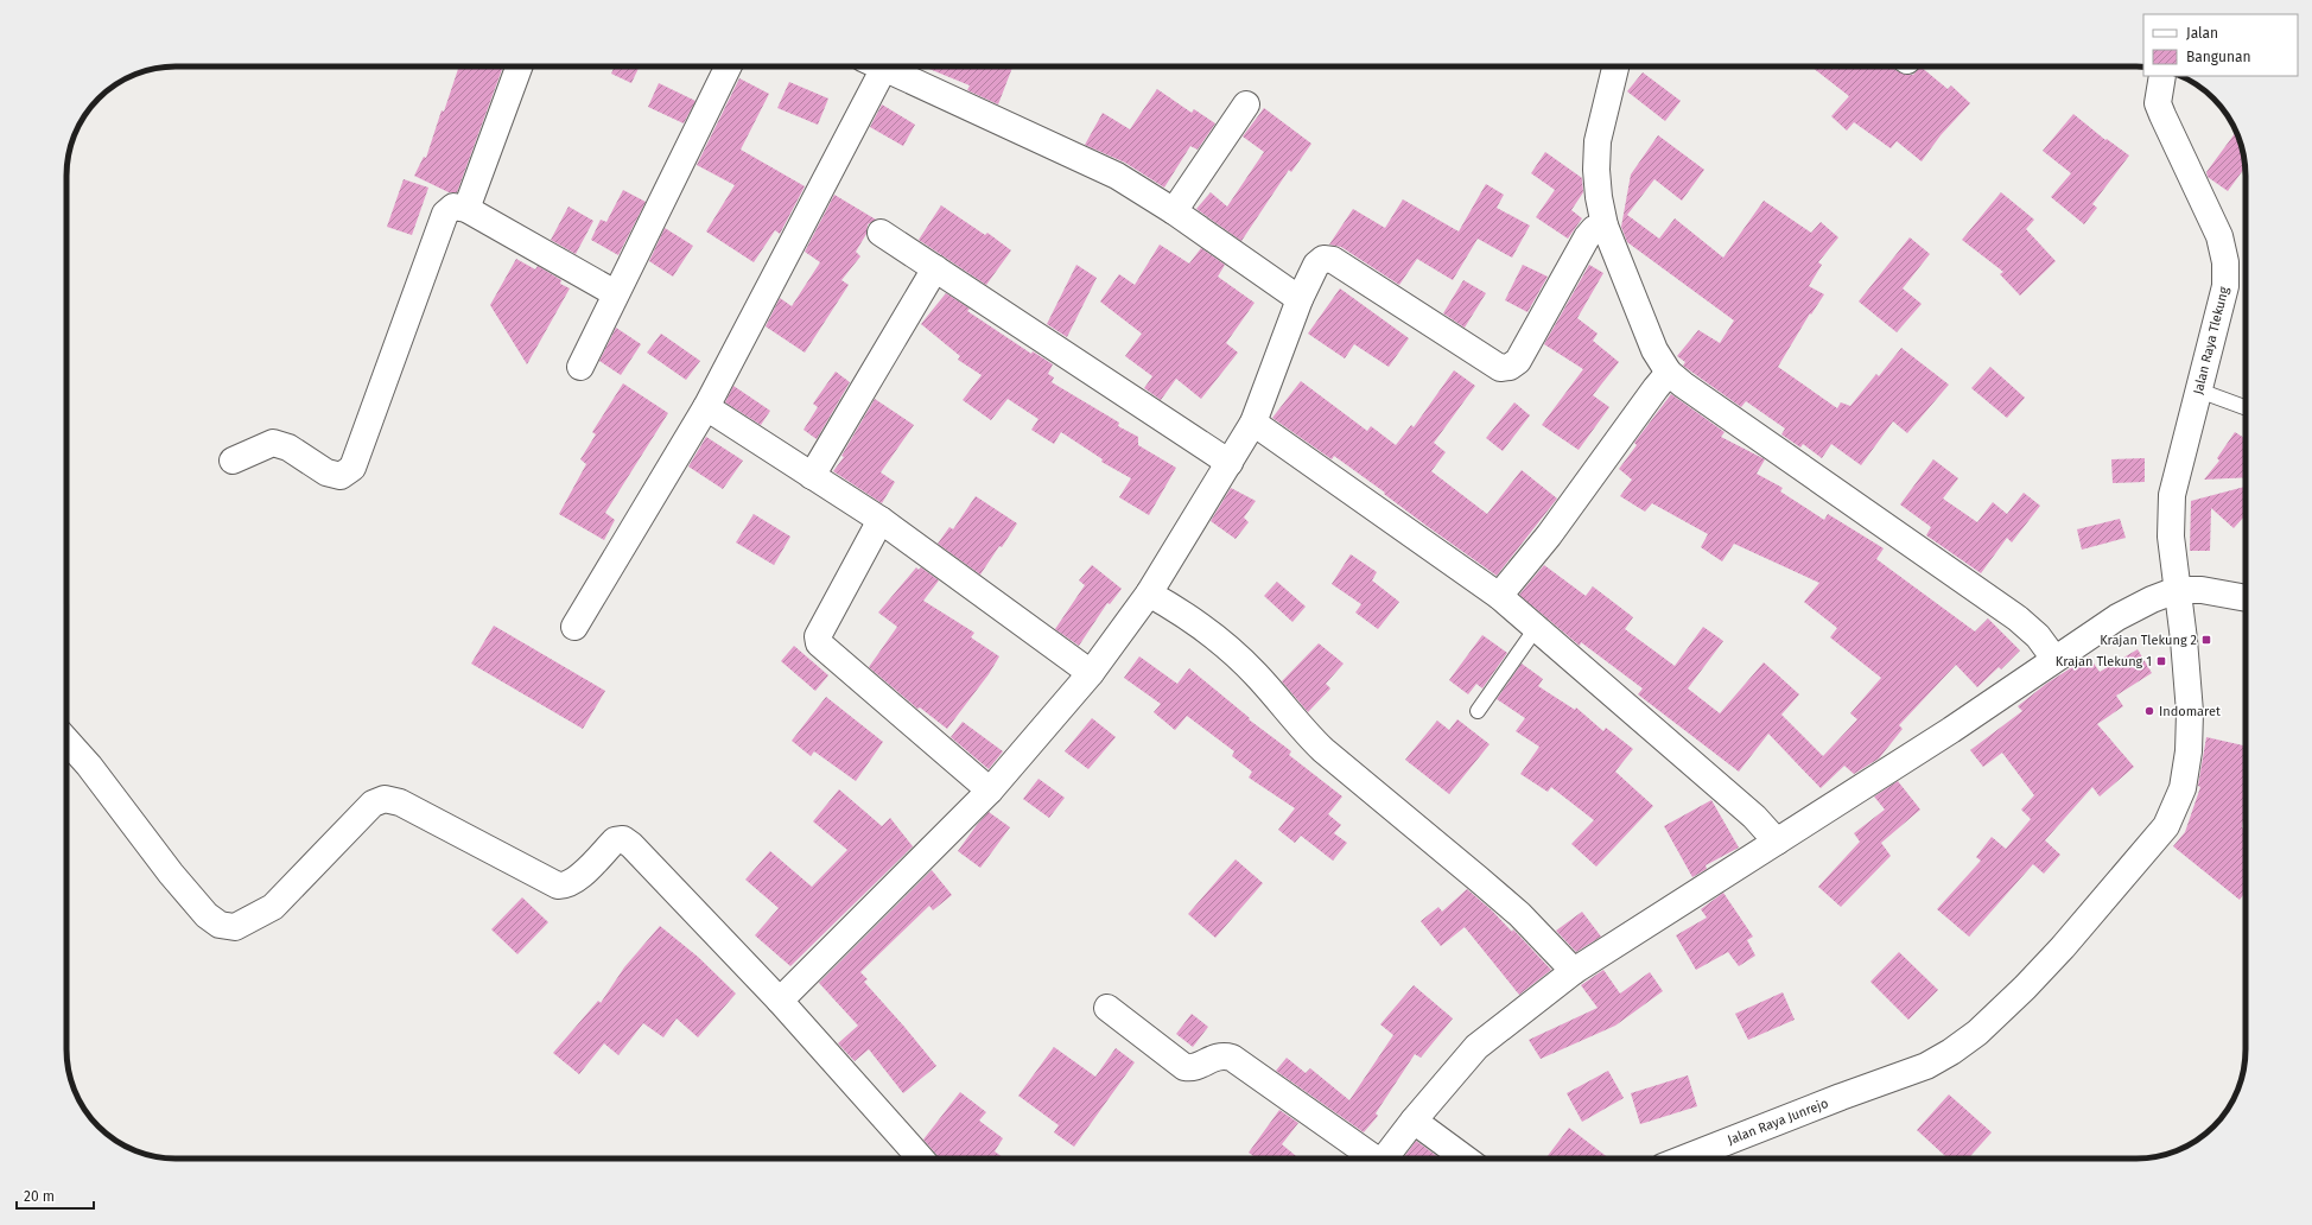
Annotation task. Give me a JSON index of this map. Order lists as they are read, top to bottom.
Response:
{
  "streets": {
    "street": ["Jalan Raya Tlekung", "Jalan Raya Junrejo"]
  },
  "crossings": [
    ["Jalan Raya Tlekung", "Jalan Raya Junrejo"]
  ],
  "places": {
    "transit": ["Krajan Tlekung 2", "Krajan Tlekung 1"],
    "other": ["Indomaret"]
  },
  "legend": ["Jalan", "Bangunan"],
  "scale_bar": "20 m"
}
